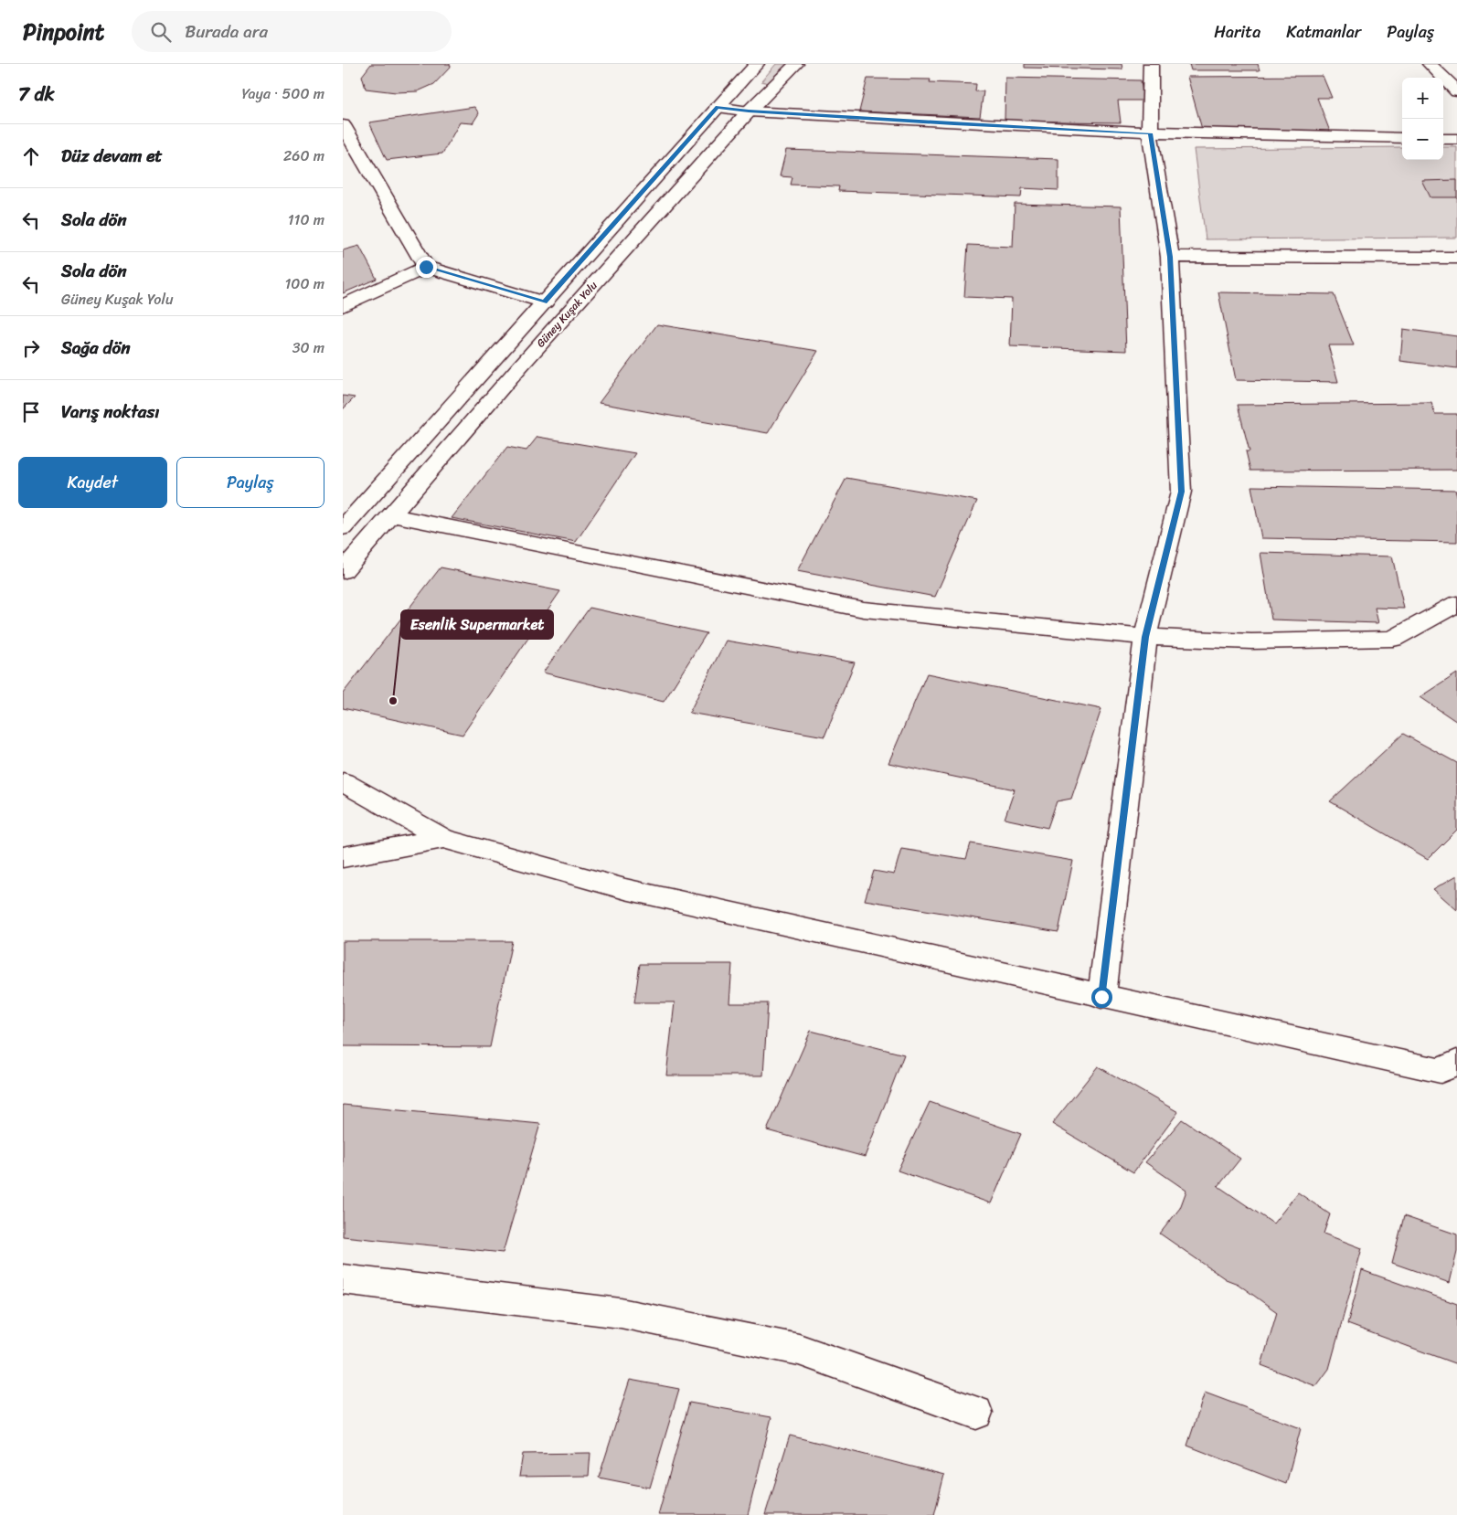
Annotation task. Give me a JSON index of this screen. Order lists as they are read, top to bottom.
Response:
{
  "streets": {
    "street": ["Güney Kuşak Yolu"]
  },
  "places": ["Esenlik Supermarket"],
  "page": {
    "header": "Pinpoint",
    "search": "Burada ara",
    "nav": ["Harita", "Katmanlar", "Paylaş"],
    "heading": ["7 dk", "Yaya · 500 m"],
    "map_buttons": ["+", "−"],
    "list": [
      ["Düz devam et", "260 m"],
      ["Sola dön", "110 m"],
      ["Sola dön", "Güney Kuşak Yolu", "100 m"],
      ["Sağa dön", "30 m"],
      "Varış noktası"
    ],
    "buttons": ["Kaydet", "Paylaş"]
  }
}
